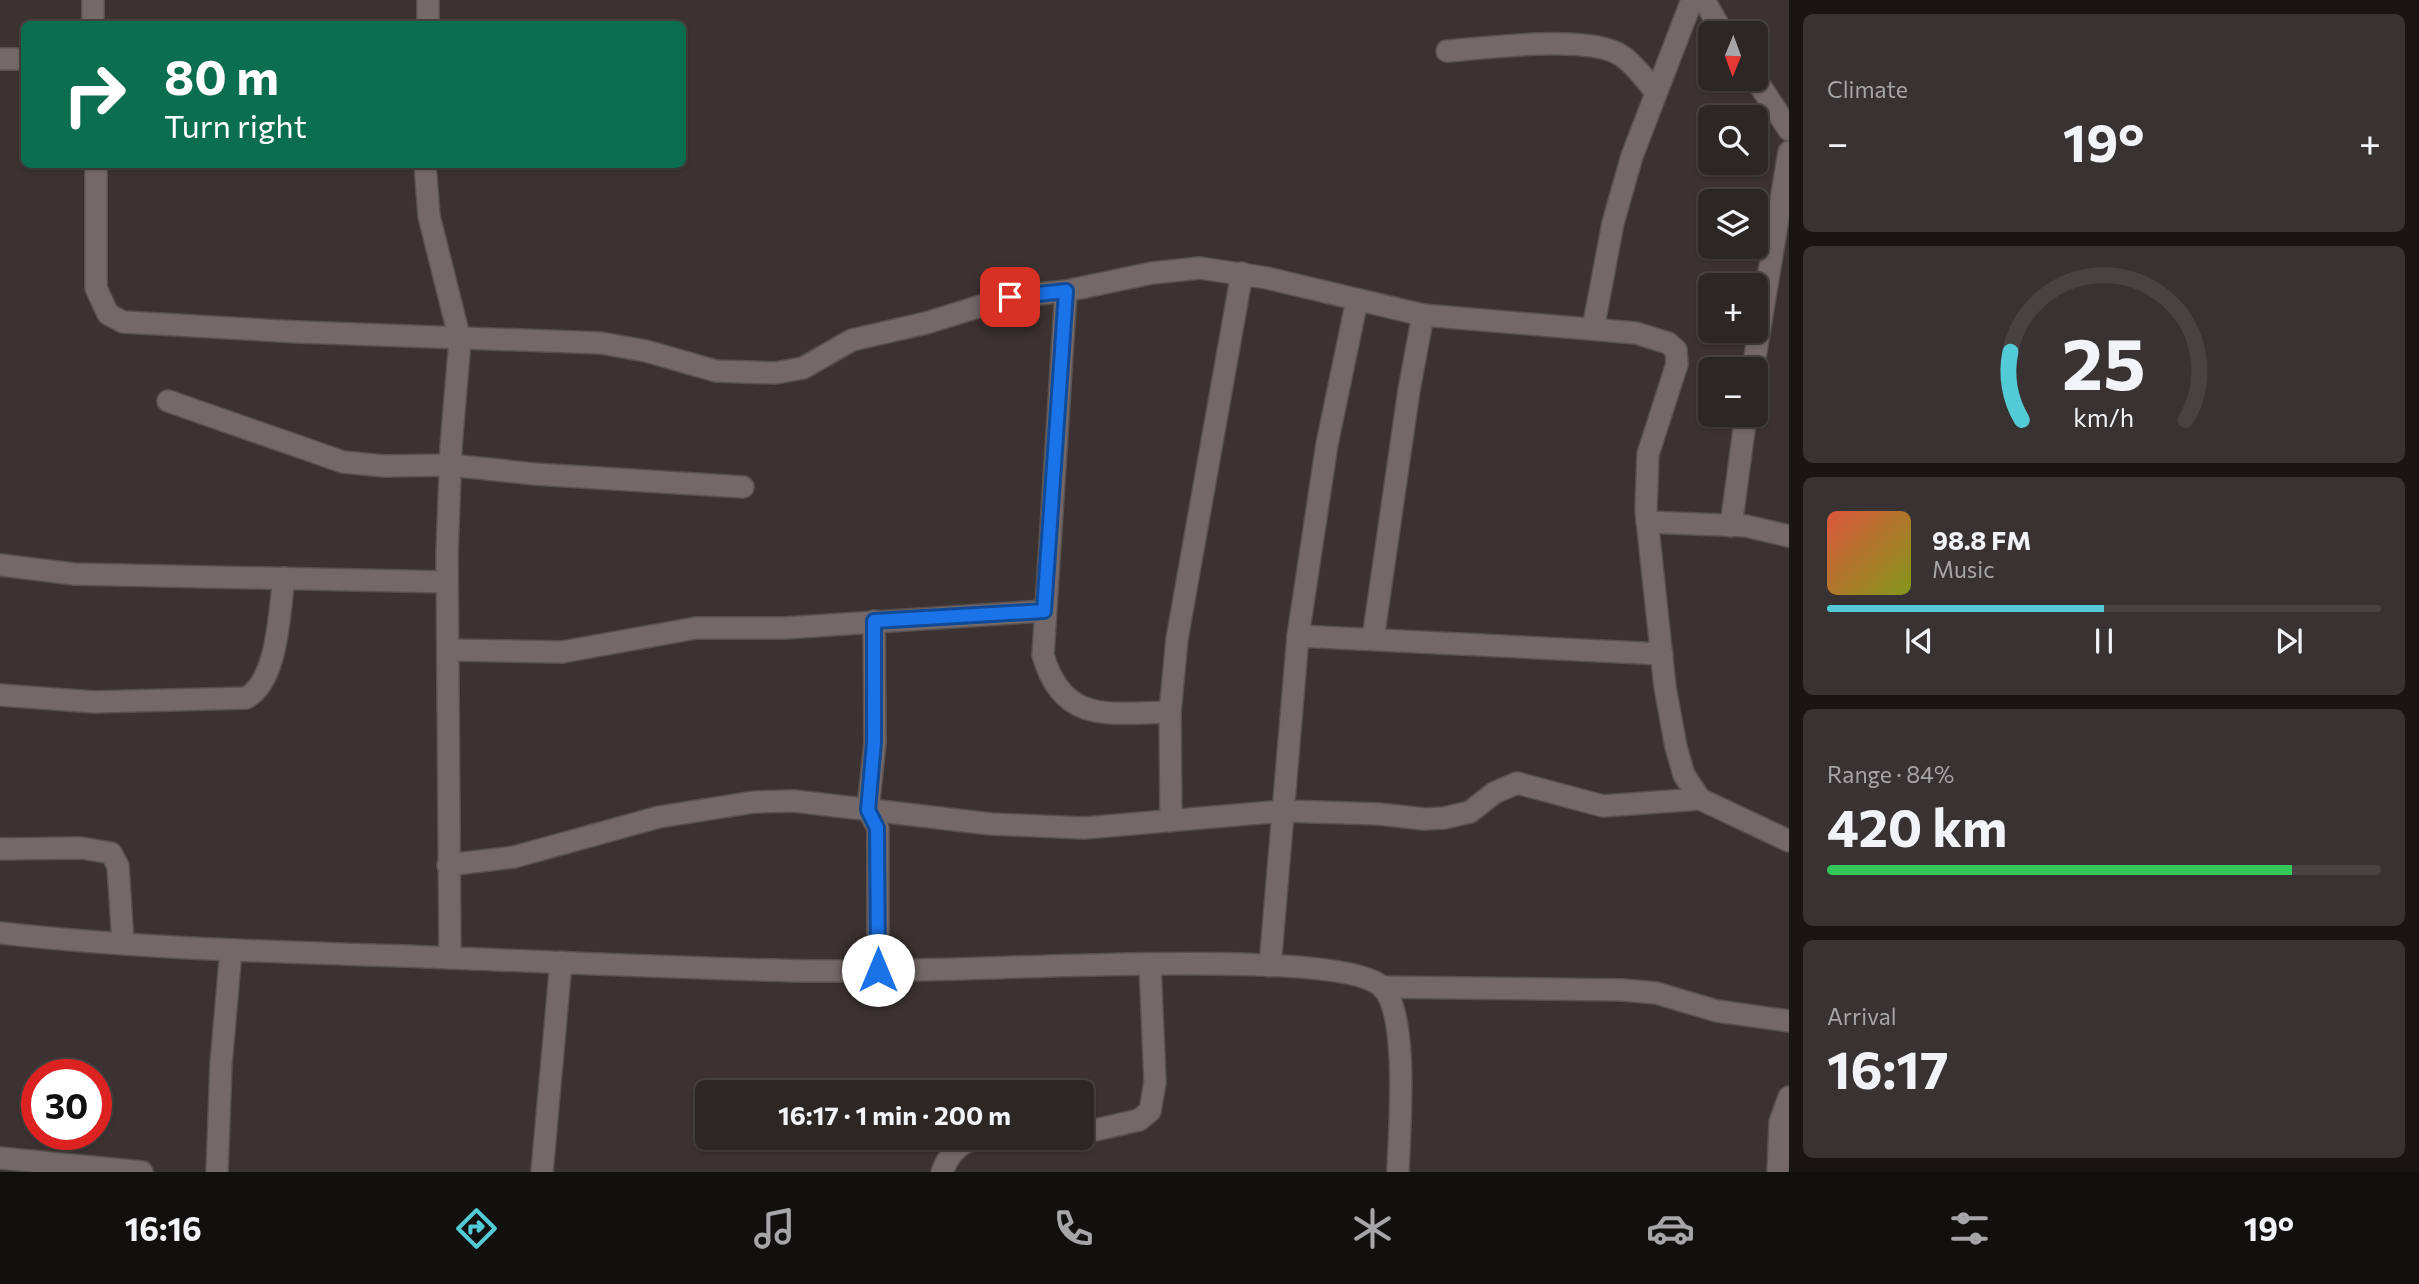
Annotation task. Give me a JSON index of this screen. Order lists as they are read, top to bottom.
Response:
{
  "north": "bottom",
  "page": {
    "tile": [
      "Climate",
      ["Range · 84%", "420 km"],
      ["Arrival", "16:17"]
    ],
    "map_buttons": ["+", "−"],
    "turn": ["80 m", "Turn right"],
    "heat": ["−", "19°", "+"],
    "song": ["98.8 FM", "Music"],
    "limit": "30",
    "trip": "16:17 · 1 min · 200 m",
    "tabs": ["16:16", "19°"],
    "gauge": ["25", "km/h"]
  }
}
